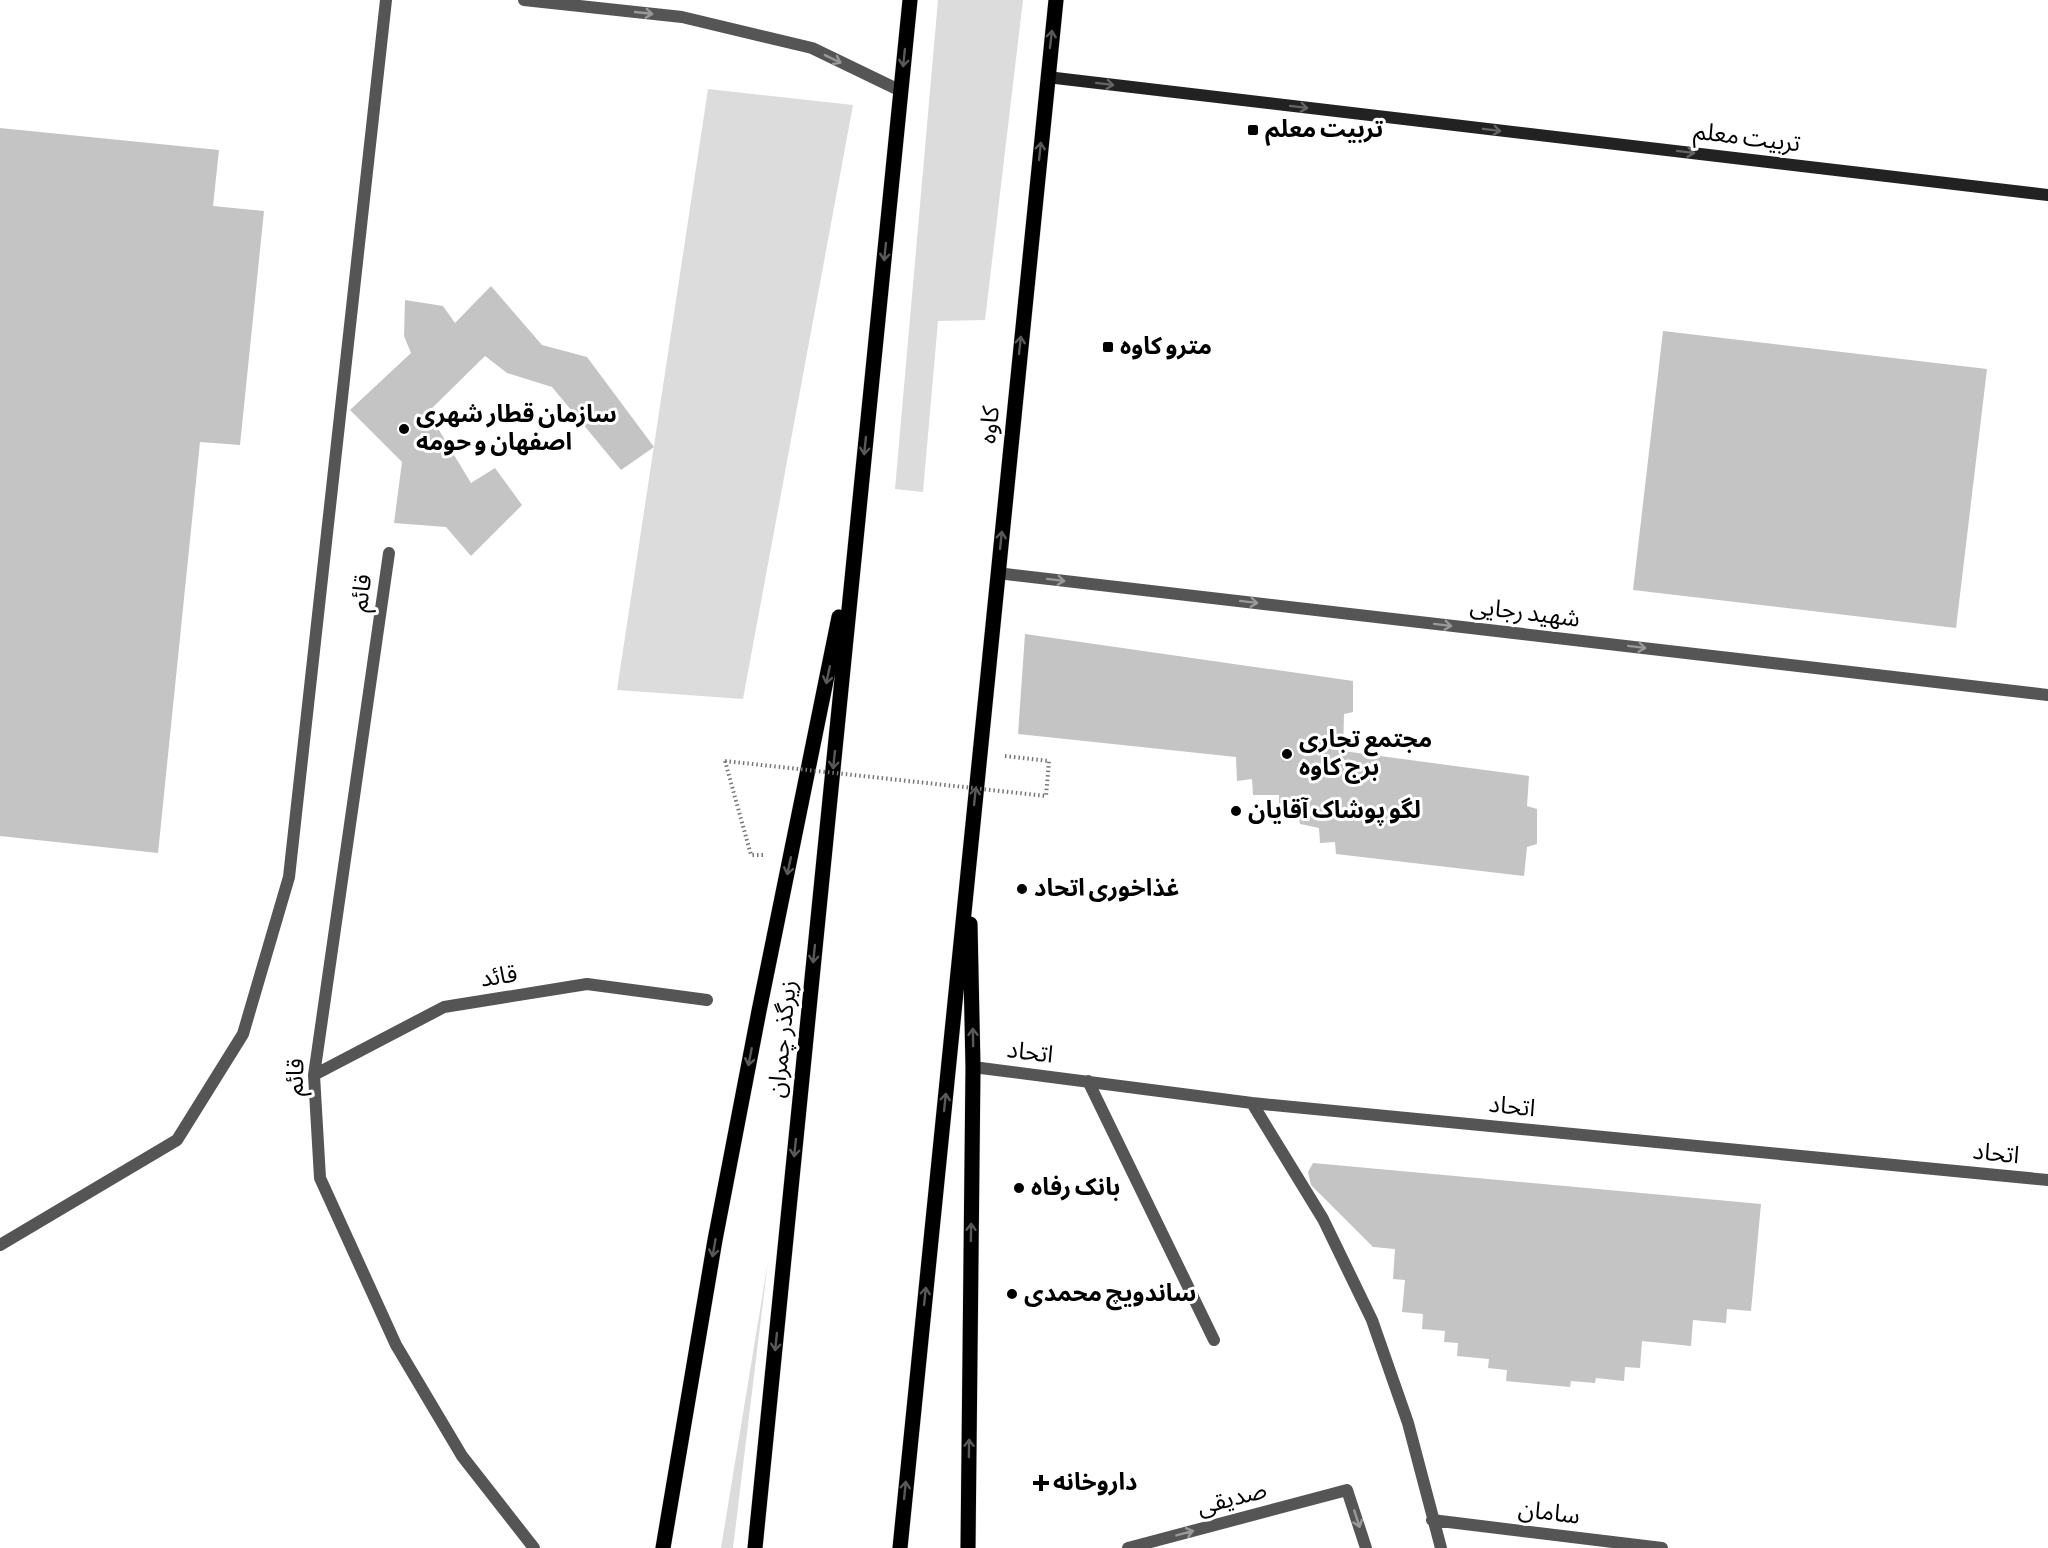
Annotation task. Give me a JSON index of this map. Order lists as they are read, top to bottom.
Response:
{
  "streets": {
    "main road": ["کاوه", "زیرگذر چمران"],
    "street": [
      "تربیت معلم",
      "قائم",
      "شهید رجایی",
      "قائد",
      "اتحاد",
      "صدیقی",
      "سامان"
    ]
  },
  "crossings": [
    ["تربیت معلم", "کاوه"],
    ["کاوه", "شهید رجایی"],
    ["قائم", "قائد"]
  ],
  "one_way": [
    "تربیت معلم",
    "کاوه",
    "شهید رجایی",
    "صدیقی"
  ],
  "places": {
    "transit": ["تربیت معلم", "مترو کاوه"],
    "other": [
      "سازمان قطار شهری اصفهان و حومه",
      "مجتمع تجاری برج کاوه",
      "لگو پوشاک آقایان",
      "غذاخوری اتحاد",
      "بانک رفاه",
      "ساندویچ محمدی"
    ],
    "health": ["داروخانه"]
  }
}
